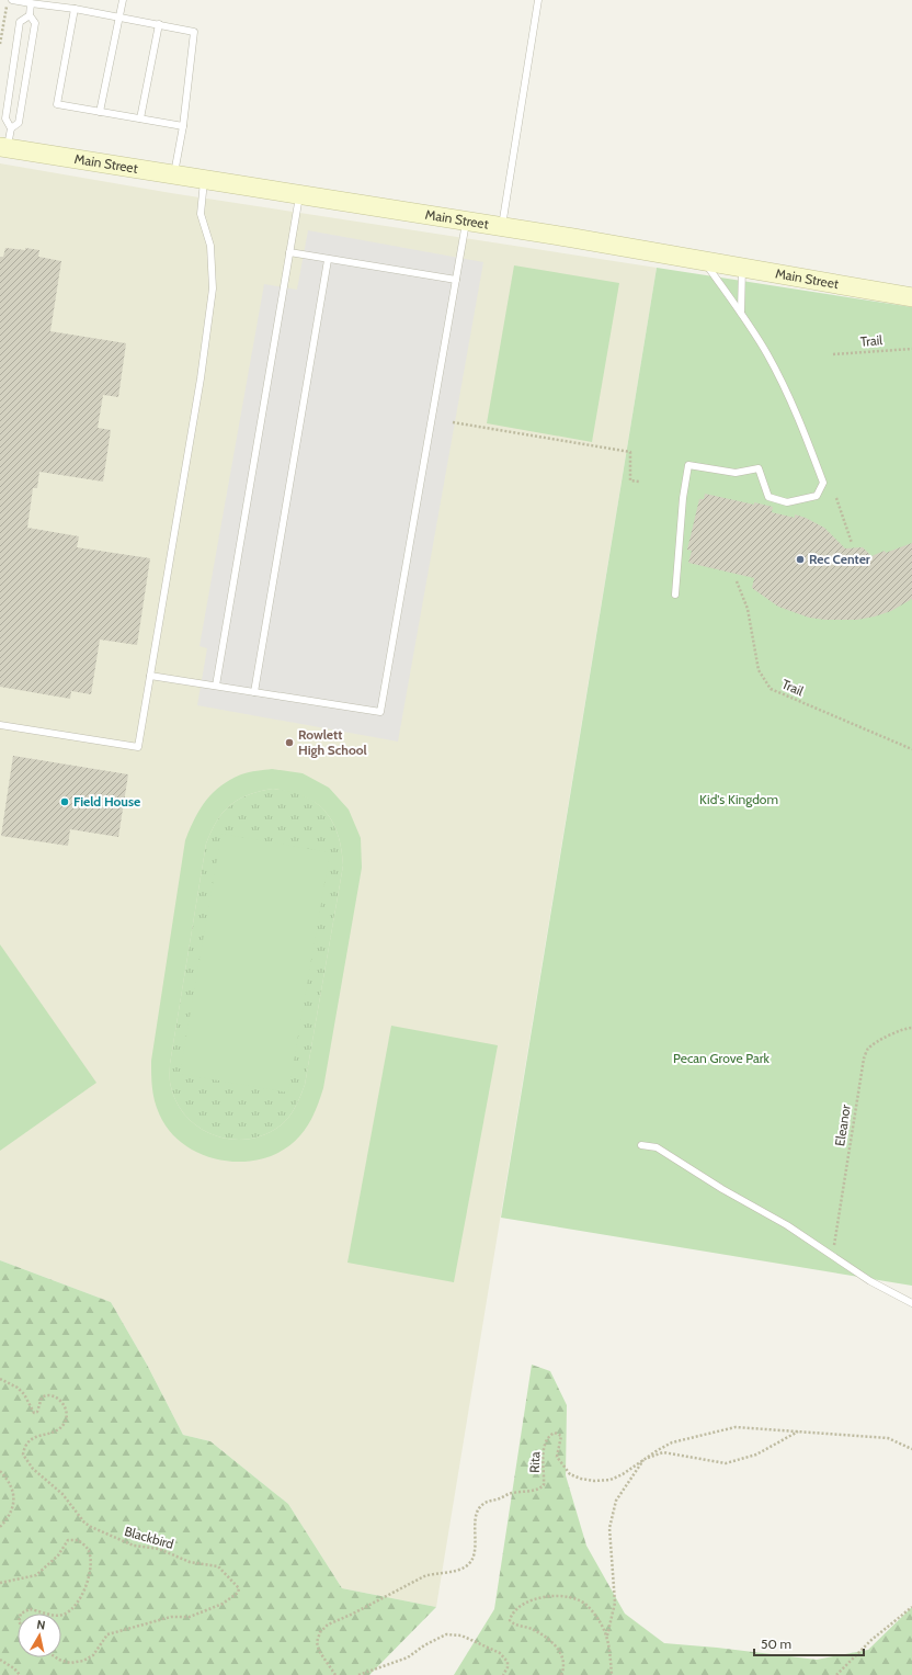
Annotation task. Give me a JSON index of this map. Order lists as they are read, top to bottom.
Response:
{
  "streets": {
    "street": ["Main Street"],
    "path": [
      "Trail",
      "Eleanor",
      "Rita",
      "Blackbird"
    ]
  },
  "parks": ["Kid's Kingdom", "Pecan Grove Park"],
  "places": ["Rec Center", "Rowlett High School", "Field House"],
  "scale_bar": "50 m",
  "north": "top"
}
